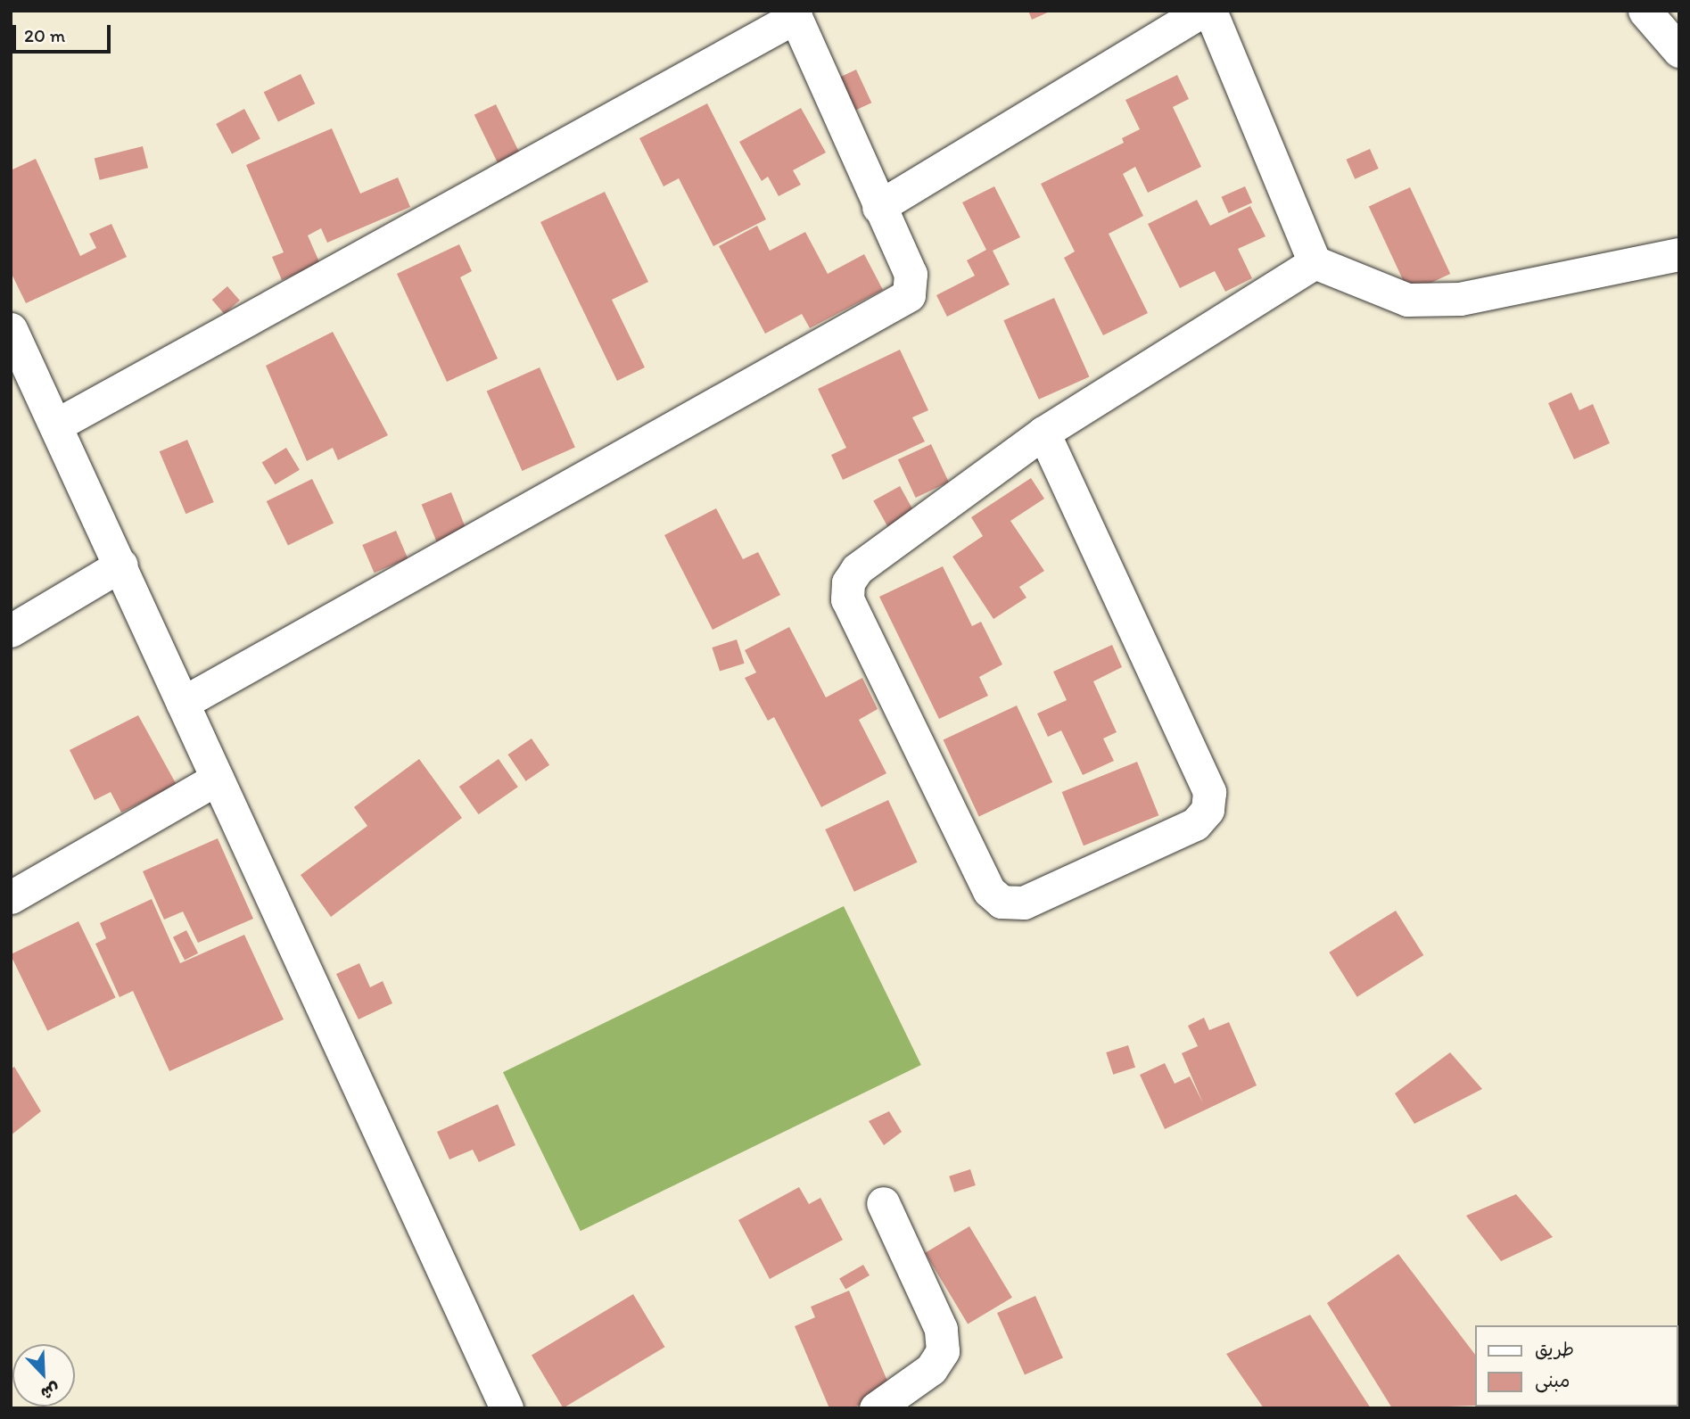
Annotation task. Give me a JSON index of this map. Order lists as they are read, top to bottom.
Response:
{
  "legend": ["طريق", "مبنى"],
  "scale_bar": "20 m",
  "north": "bottom right"
}
